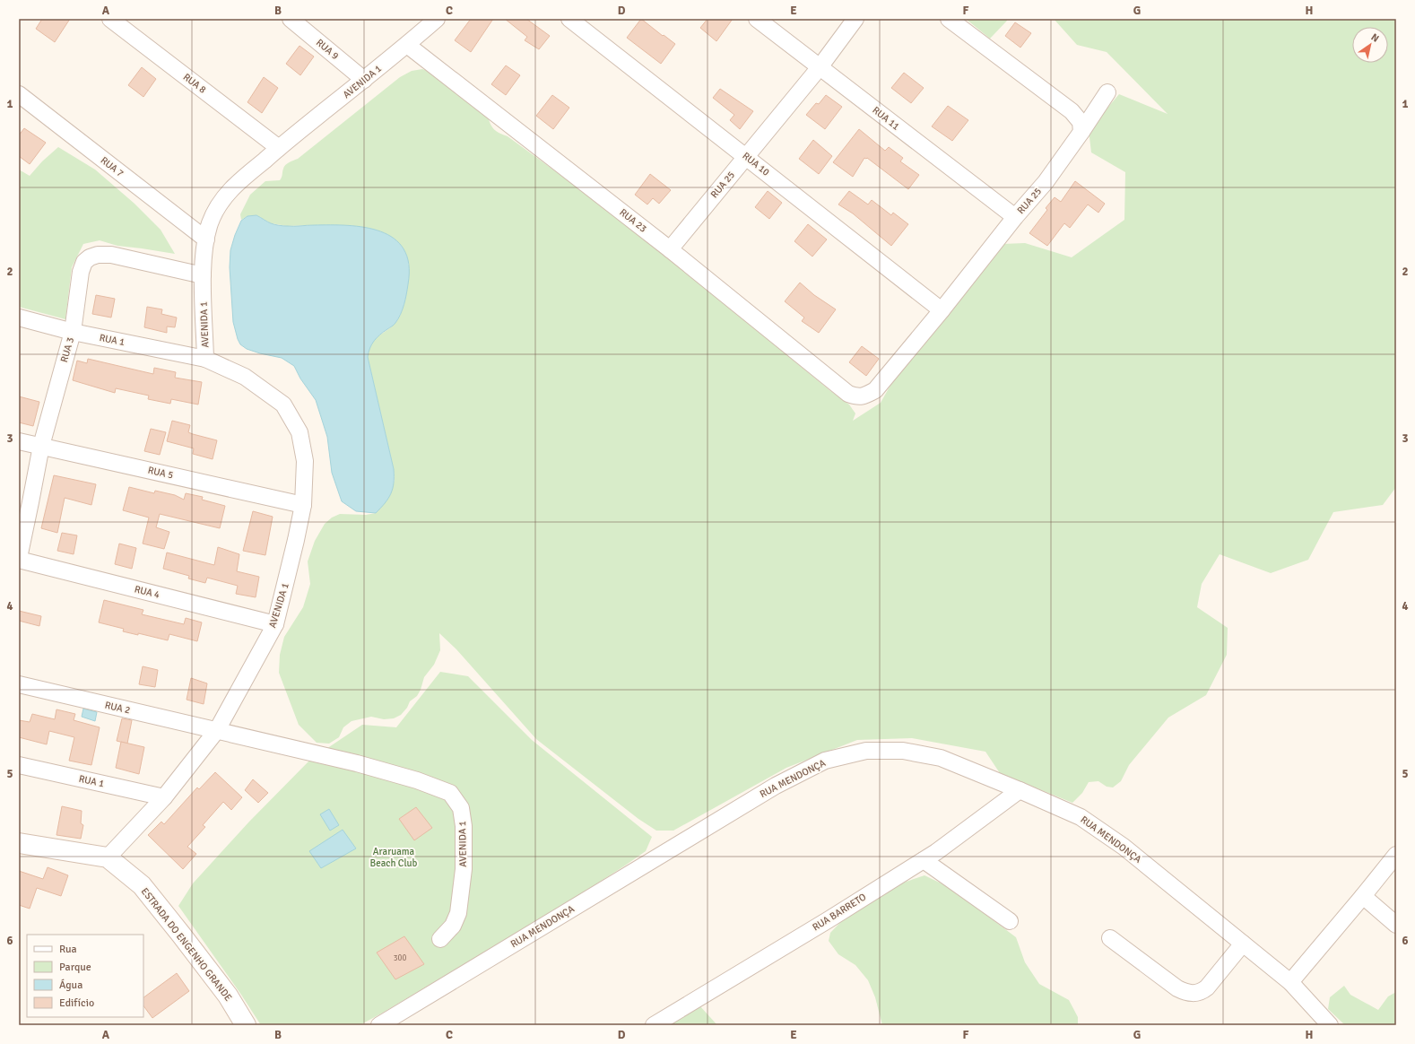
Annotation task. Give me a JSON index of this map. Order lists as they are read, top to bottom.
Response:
{
  "streets": {
    "street": [
      "RUA 9",
      "AVENIDA 1",
      "RUA 8",
      "RUA 11",
      "RUA 10",
      "RUA 7",
      "RUA 25",
      "RUA 23",
      "RUA 1",
      "RUA 3",
      "RUA 5",
      "RUA 4",
      "RUA 2",
      "RUA MENDONÇA",
      "RUA BARRETO",
      "ESTRADA DO ENGENHO GRANDE"
    ]
  },
  "crossings": [
    ["RUA 9", "AVENIDA 1"],
    ["AVENIDA 1", "RUA 8"],
    ["AVENIDA 1", "RUA 7"],
    ["AVENIDA 1", "RUA 23"],
    ["AVENIDA 1", "RUA 1"],
    ["AVENIDA 1", "RUA 3"],
    ["AVENIDA 1", "RUA 5"],
    ["AVENIDA 1", "RUA 4"],
    ["AVENIDA 1", "RUA 2"],
    ["AVENIDA 1", "ESTRADA DO ENGENHO GRANDE"],
    ["RUA 11", "RUA 25"],
    ["RUA 10", "RUA 25"],
    ["RUA 25", "RUA 23"],
    ["RUA 1", "RUA 3"],
    ["RUA 3", "RUA 5"],
    ["RUA 3", "RUA 4"],
    ["RUA MENDONÇA", "RUA BARRETO"]
  ],
  "parks": ["Araruama Beach Club"],
  "house_numbers": ["300"],
  "legend": [
    "Rua",
    "Parque",
    "Água",
    "Edifício"
  ],
  "north": "top right",
  "grid": {
    "columns": [
      "A",
      "B",
      "C",
      "D",
      "E",
      "F",
      "G",
      "H"
    ],
    "rows": [
      "1",
      "2",
      "3",
      "4",
      "5",
      "6"
    ]
  }
}
